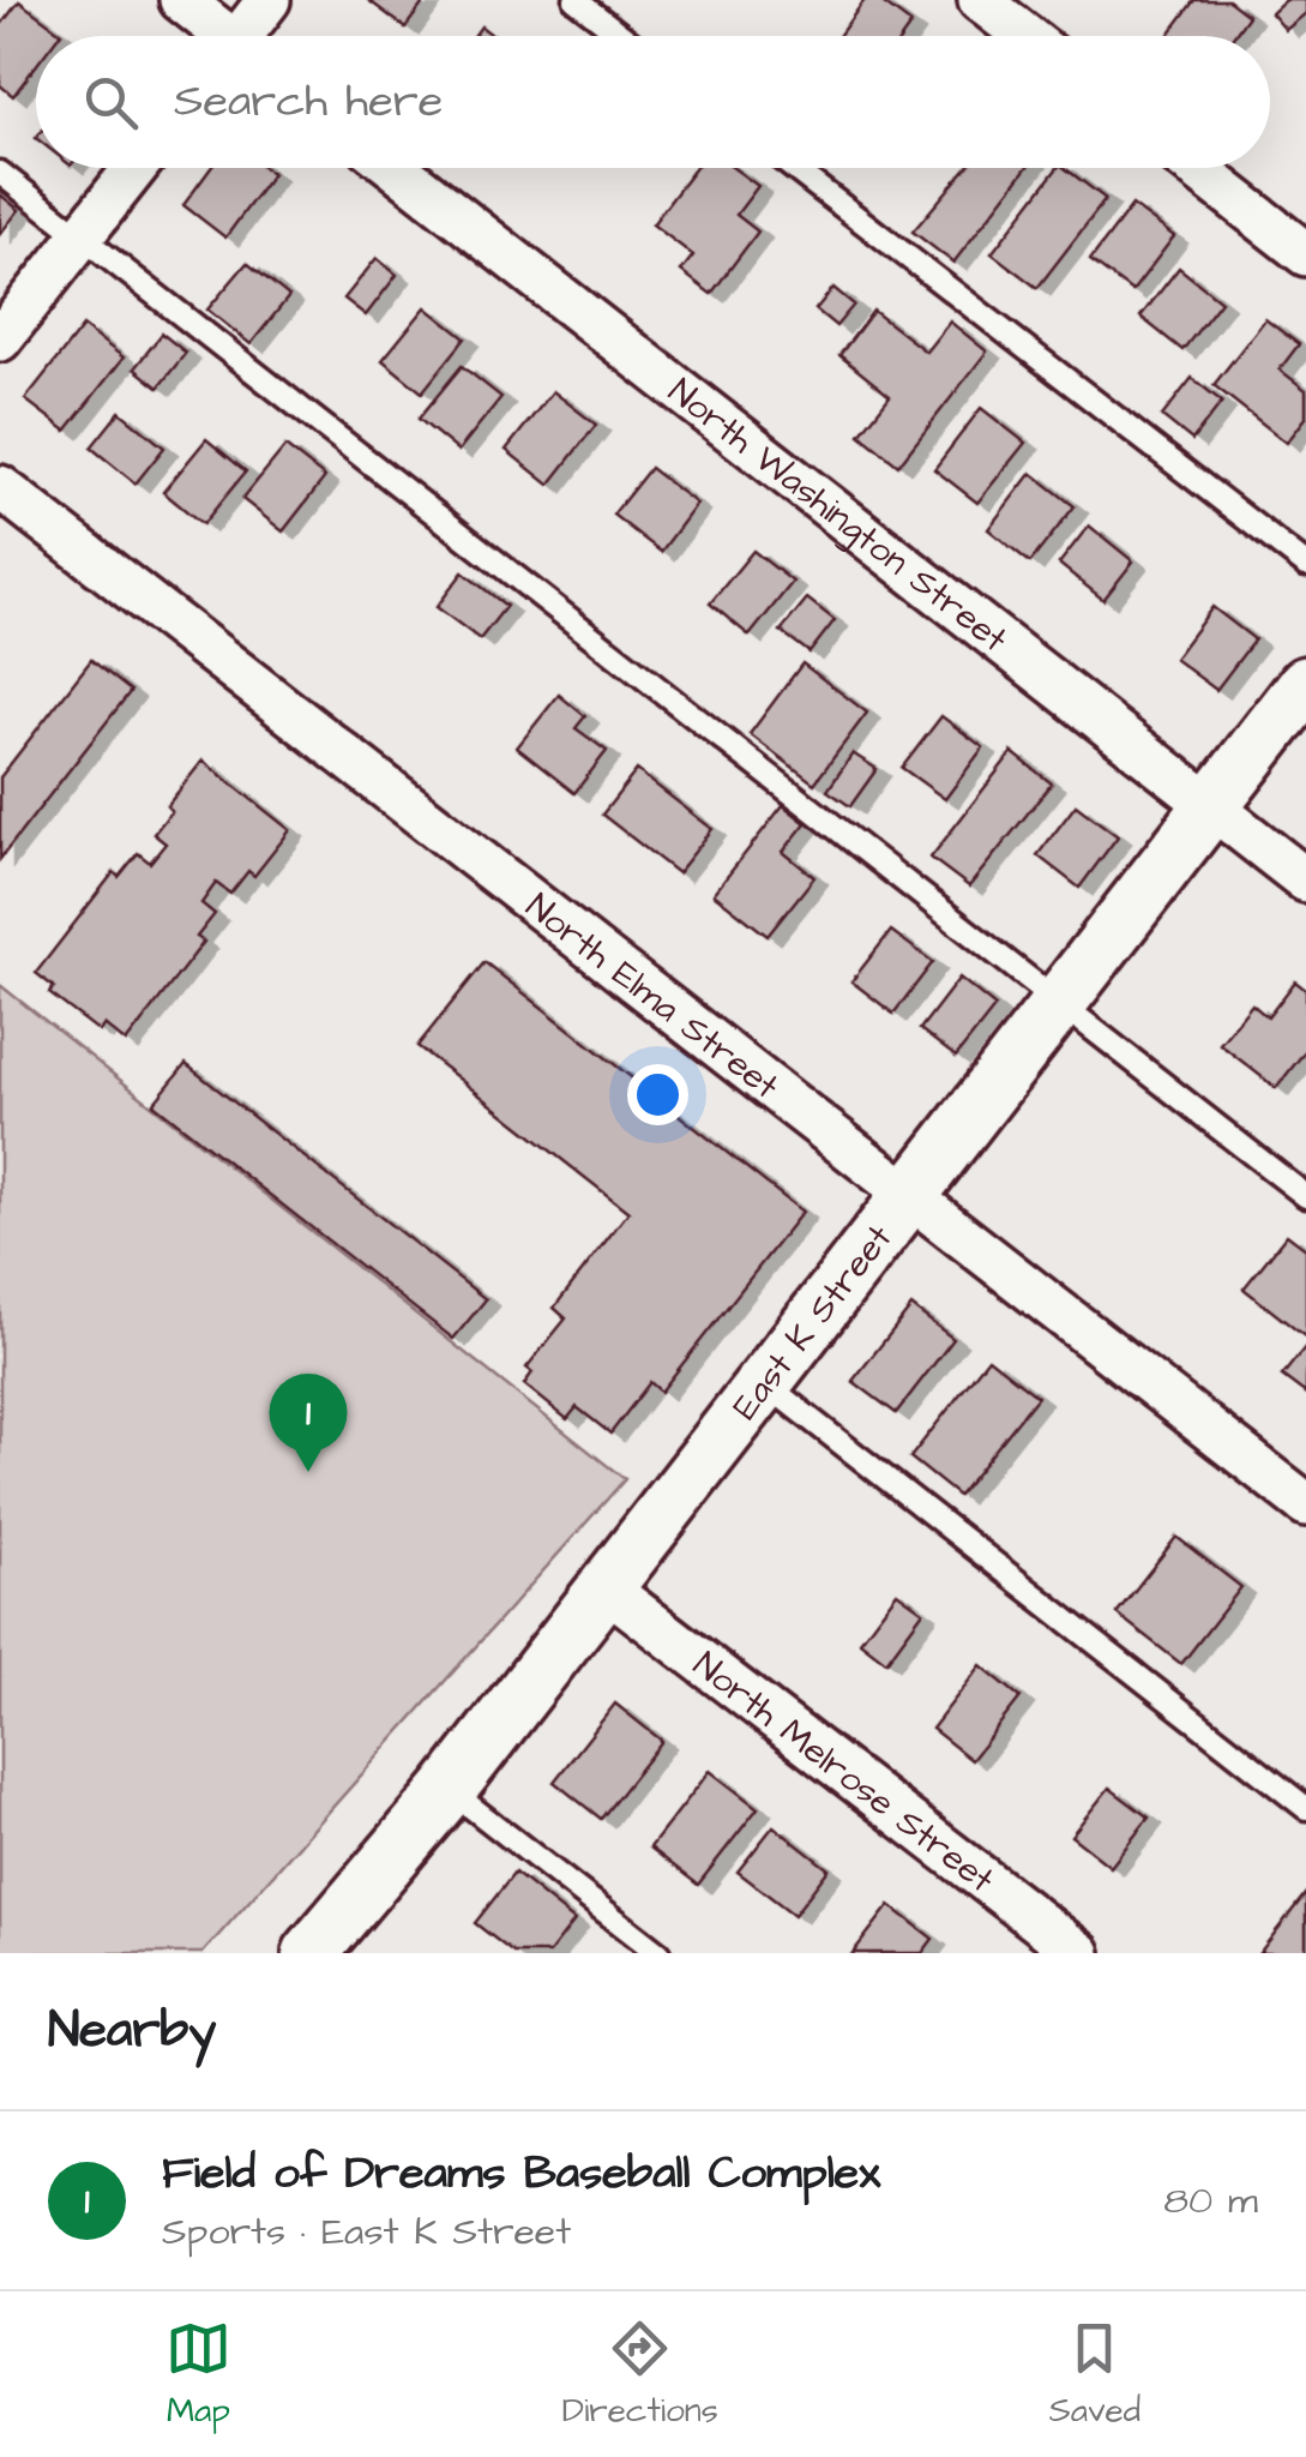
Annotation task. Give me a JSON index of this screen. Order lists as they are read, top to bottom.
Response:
{
  "streets": {
    "street": [
      "North Washington Street",
      "North Elma Street",
      "East K Street",
      "North Melrose Street"
    ]
  },
  "crossings": [
    ["North Washington Street", "East K Street"],
    ["North Elma Street", "East K Street"],
    ["East K Street", "North Melrose Street"]
  ],
  "page": {
    "search": "Search here",
    "pins": "1",
    "heading": "Nearby",
    "list": [
      {
        "mark": "1",
        "name": "Field of Dreams Baseball Complex",
        "note": "Sports · East K Street",
        "value": "80 m"
      }
    ],
    "nav": ["Map", "Directions", "Saved"]
  }
}
